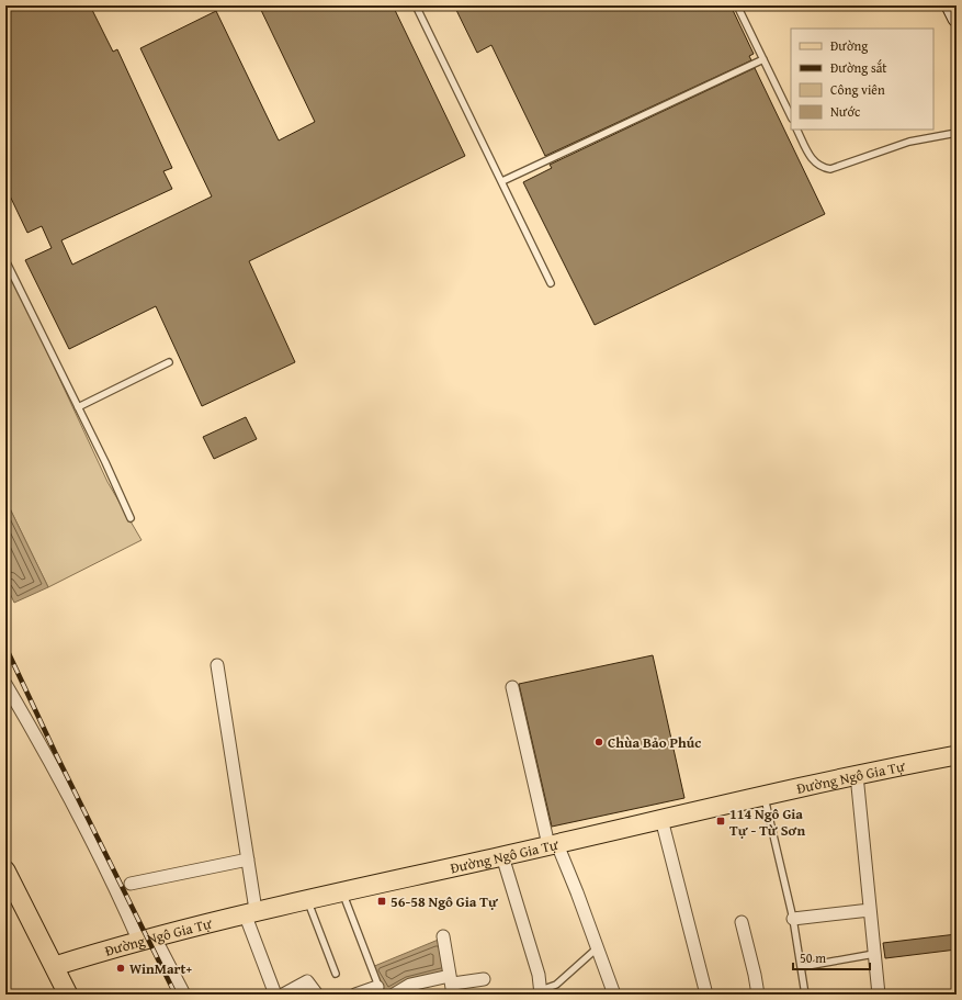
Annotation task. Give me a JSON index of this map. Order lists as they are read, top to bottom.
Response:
{
  "streets": {
    "main road": ["Đường Ngô Gia Tự"]
  },
  "places": {
    "other": ["Chùa Bảo Phúc", "WinMart+"],
    "transit": ["114 Ngô Gia Tự - Từ Sơn", "56-58 Ngô Gia Tự"]
  },
  "legend": [
    "Đường",
    "Đường sắt",
    "Công viên",
    "Nước"
  ],
  "scale_bar": "50 m"
}
